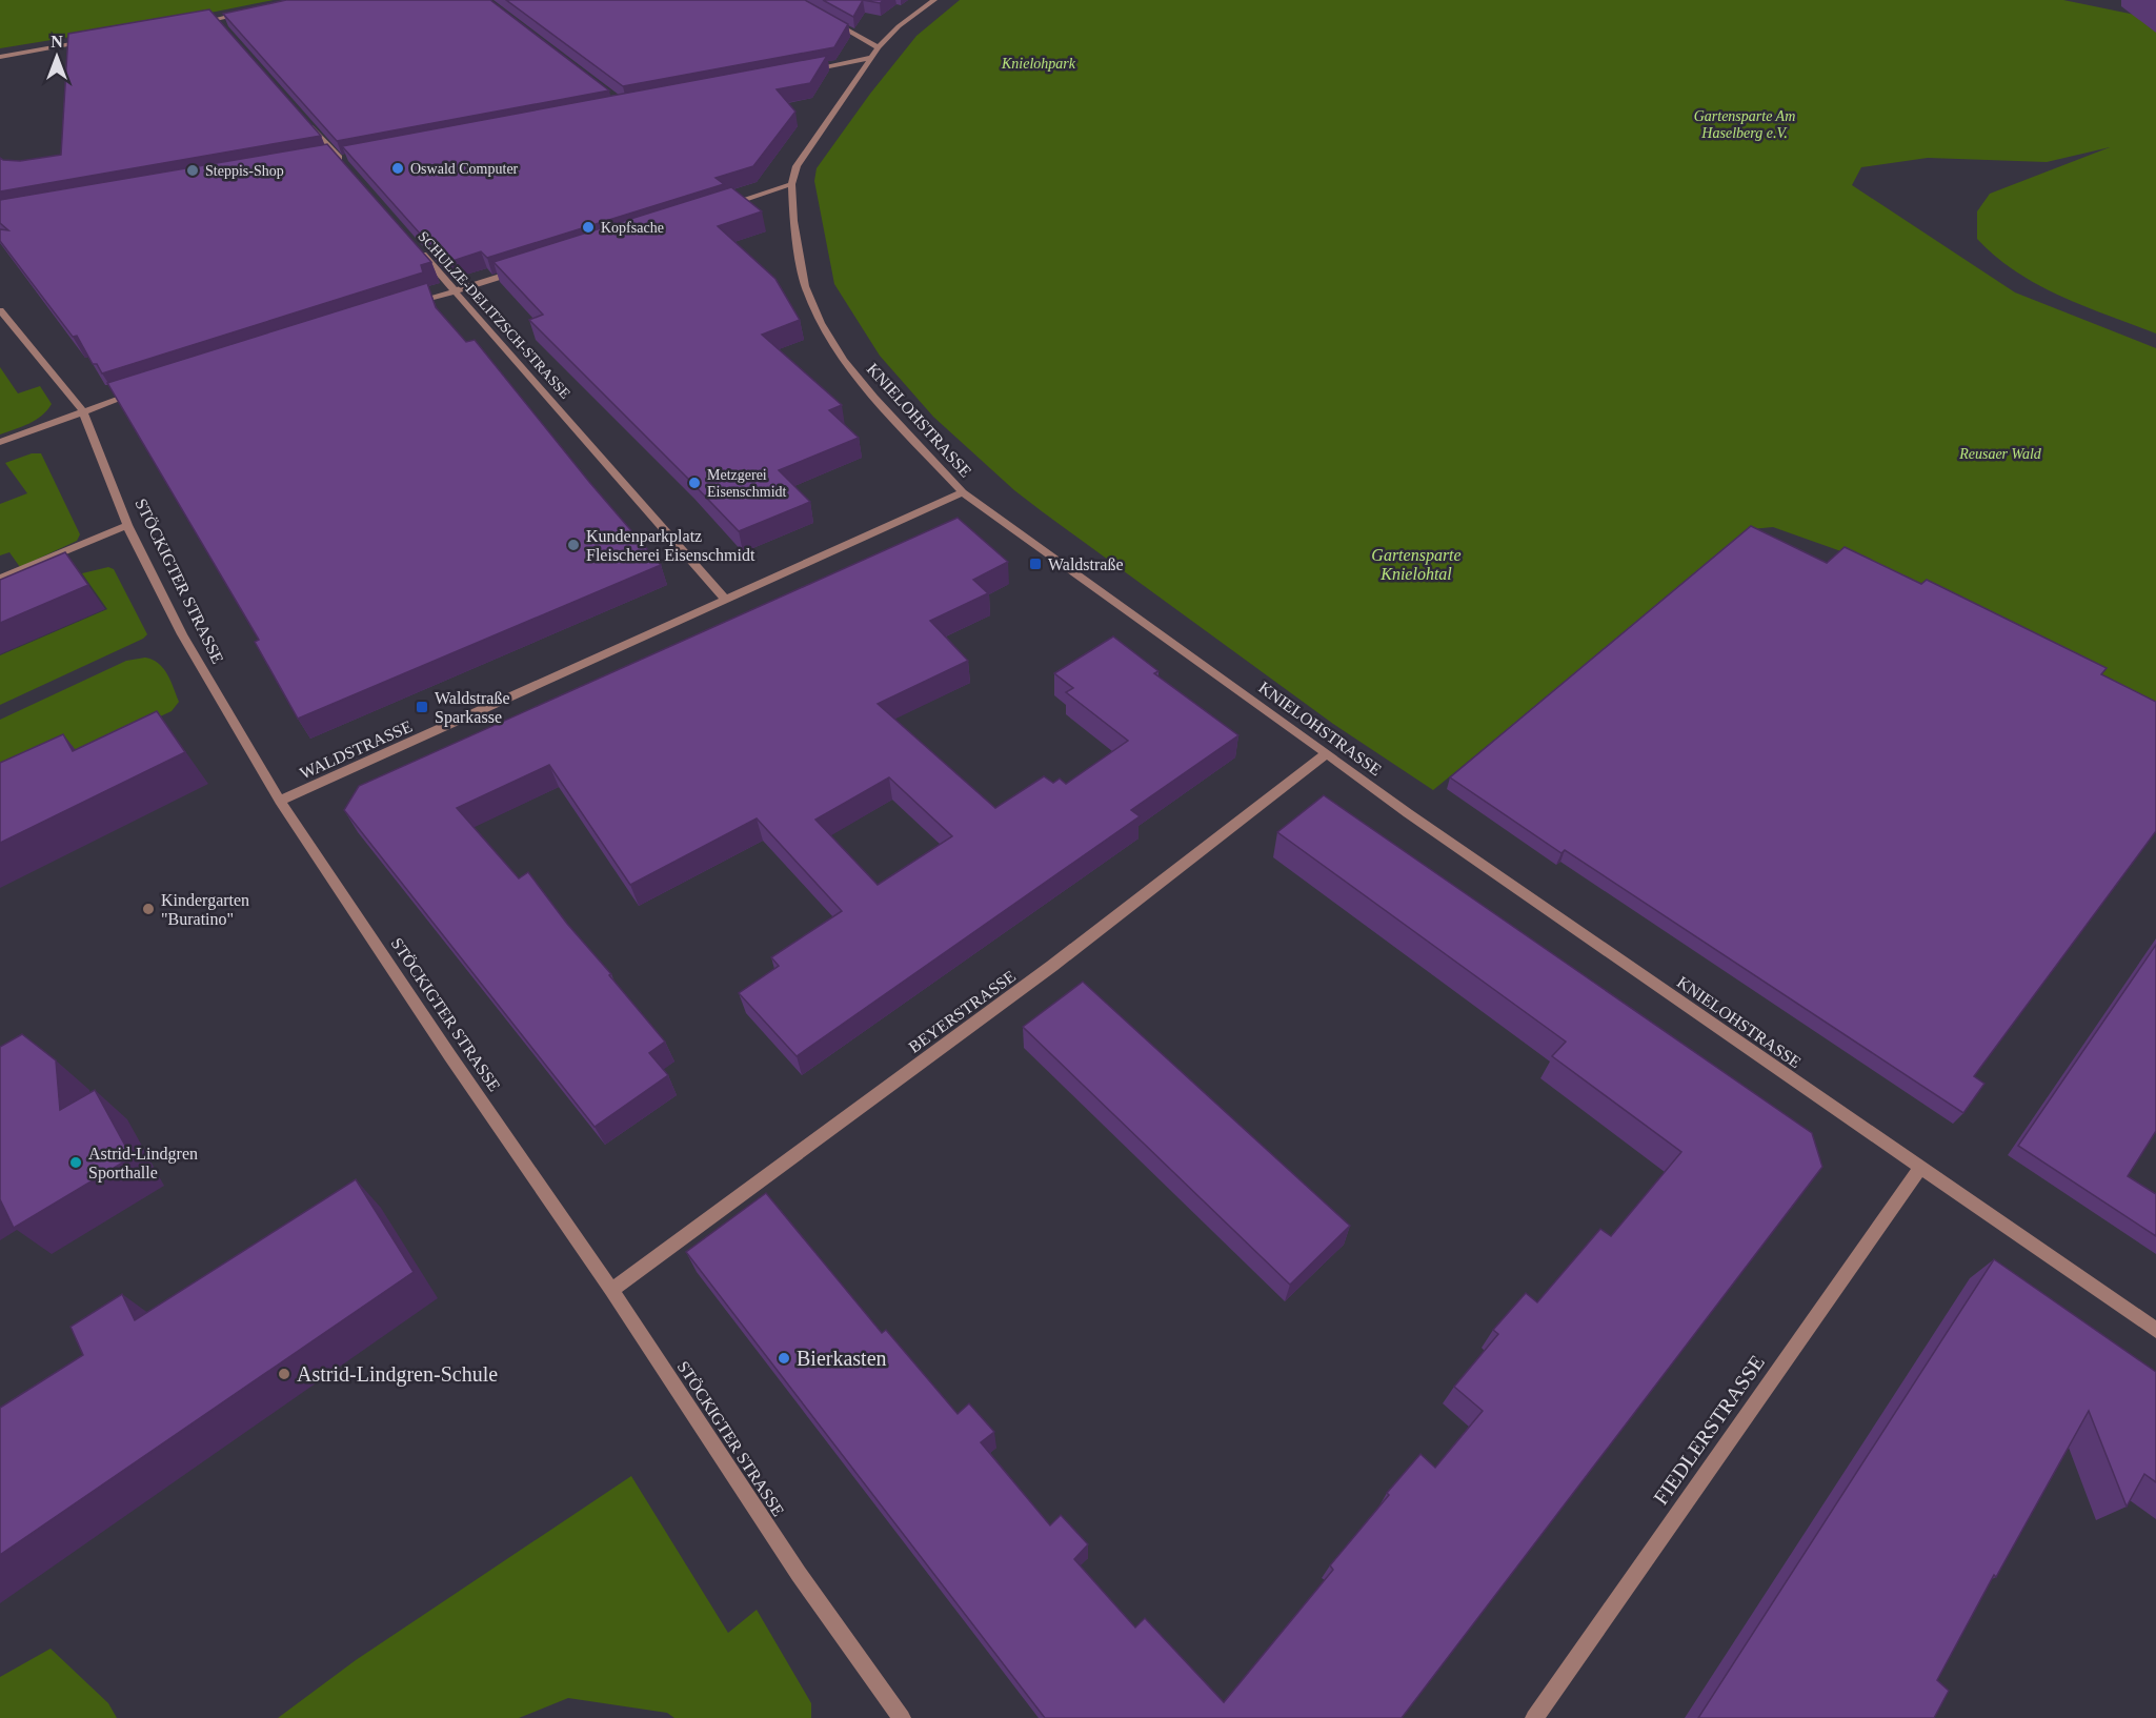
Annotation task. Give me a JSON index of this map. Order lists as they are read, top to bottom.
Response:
{
  "streets": {
    "street": [
      "SCHULZE-DELITZSCH-STRASSE",
      "KNIELOHSTRASSE",
      "STÖCKIGTER STRASSE",
      "WALDSTRASSE",
      "BEYERSTRASSE",
      "FIEDLERSTRASSE"
    ]
  },
  "crossings": [
    ["SCHULZE-DELITZSCH-STRASSE", "WALDSTRASSE"],
    ["KNIELOHSTRASSE", "WALDSTRASSE"],
    ["KNIELOHSTRASSE", "BEYERSTRASSE"],
    ["KNIELOHSTRASSE", "FIEDLERSTRASSE"],
    ["STÖCKIGTER STRASSE", "WALDSTRASSE"],
    ["STÖCKIGTER STRASSE", "BEYERSTRASSE"]
  ],
  "parks": [
    "Knielohpark",
    "Gartensparte Am Haselberg e.V.",
    "Reusaer Wald",
    "Gartensparte Knielohtal"
  ],
  "places": {
    "other": [
      "Oswald Computer",
      "Steppis-Shop",
      "Kopfsache",
      "Metzgerei Eisenschmidt",
      "Kundenparkplatz Fleischerei Eisenschmidt",
      "Kindergarten \"Buratino\"",
      "Astrid-Lindgren Sporthalle",
      "Bierkasten",
      "Astrid-Lindgren-Schule"
    ],
    "transit": ["Waldstraße", "Waldstraße Sparkasse"]
  },
  "north": "top"
}
